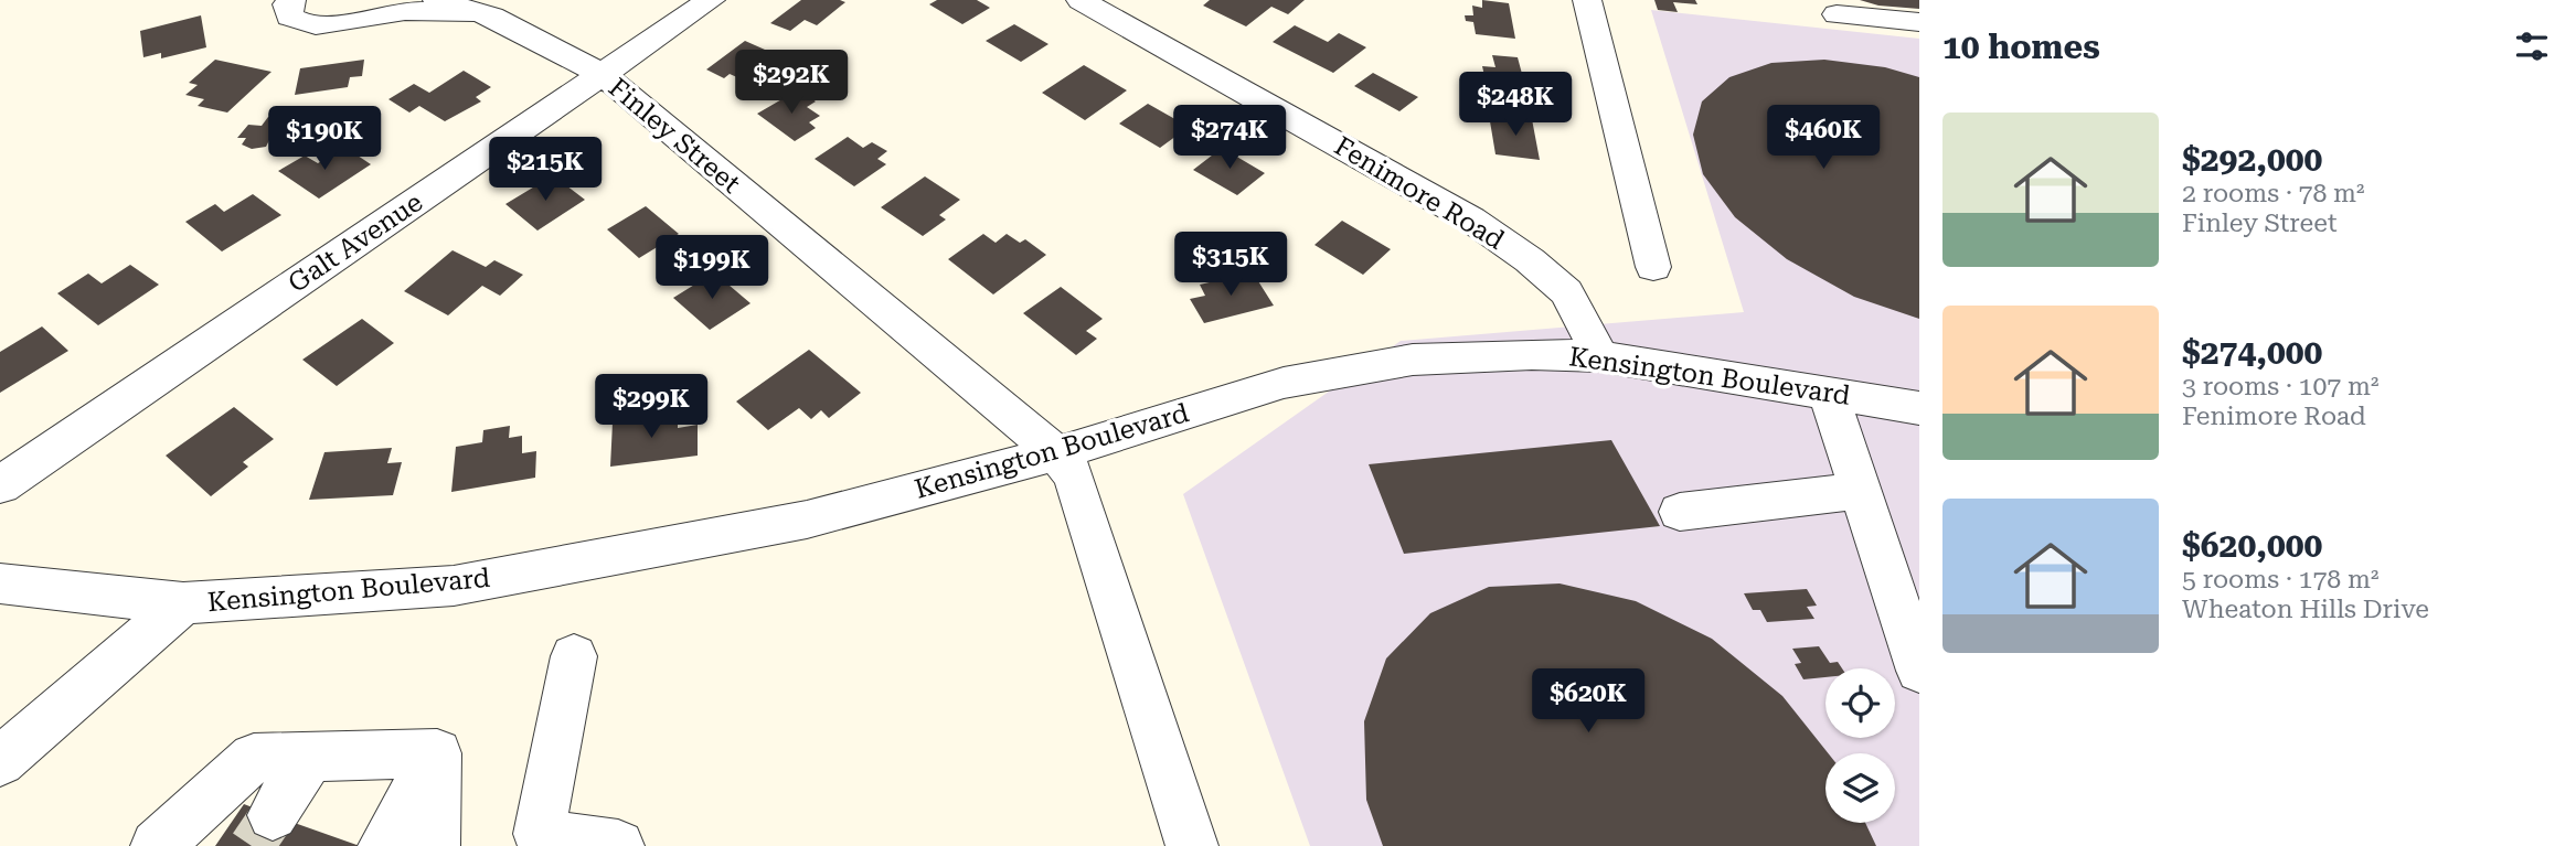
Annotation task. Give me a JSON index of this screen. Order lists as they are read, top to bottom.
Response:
{
  "streets": {
    "street": [
      "Finley Street",
      "Fenimore Road",
      "Galt Avenue",
      "Kensington Boulevard"
    ]
  },
  "crossings": [
    ["Finley Street", "Galt Avenue"],
    ["Finley Street", "Kensington Boulevard"],
    ["Fenimore Road", "Kensington Boulevard"]
  ],
  "page": {
    "heading": "10 homes",
    "price": [
      "$292K",
      "$248K",
      "$274K",
      "$460K",
      "$190K",
      "$215K",
      "$315K",
      "$199K",
      "$299K",
      "$620K"
    ],
    "list": [
      {
        "name": "$292,000",
        "note": "2 rooms · 78 m² · Finley Street"
      },
      {
        "name": "$274,000",
        "note": "3 rooms · 107 m² · Fenimore Road"
      },
      {
        "name": "$620,000",
        "note": "5 rooms · 178 m² · Wheaton Hills Drive"
      }
    ]
  }
}
